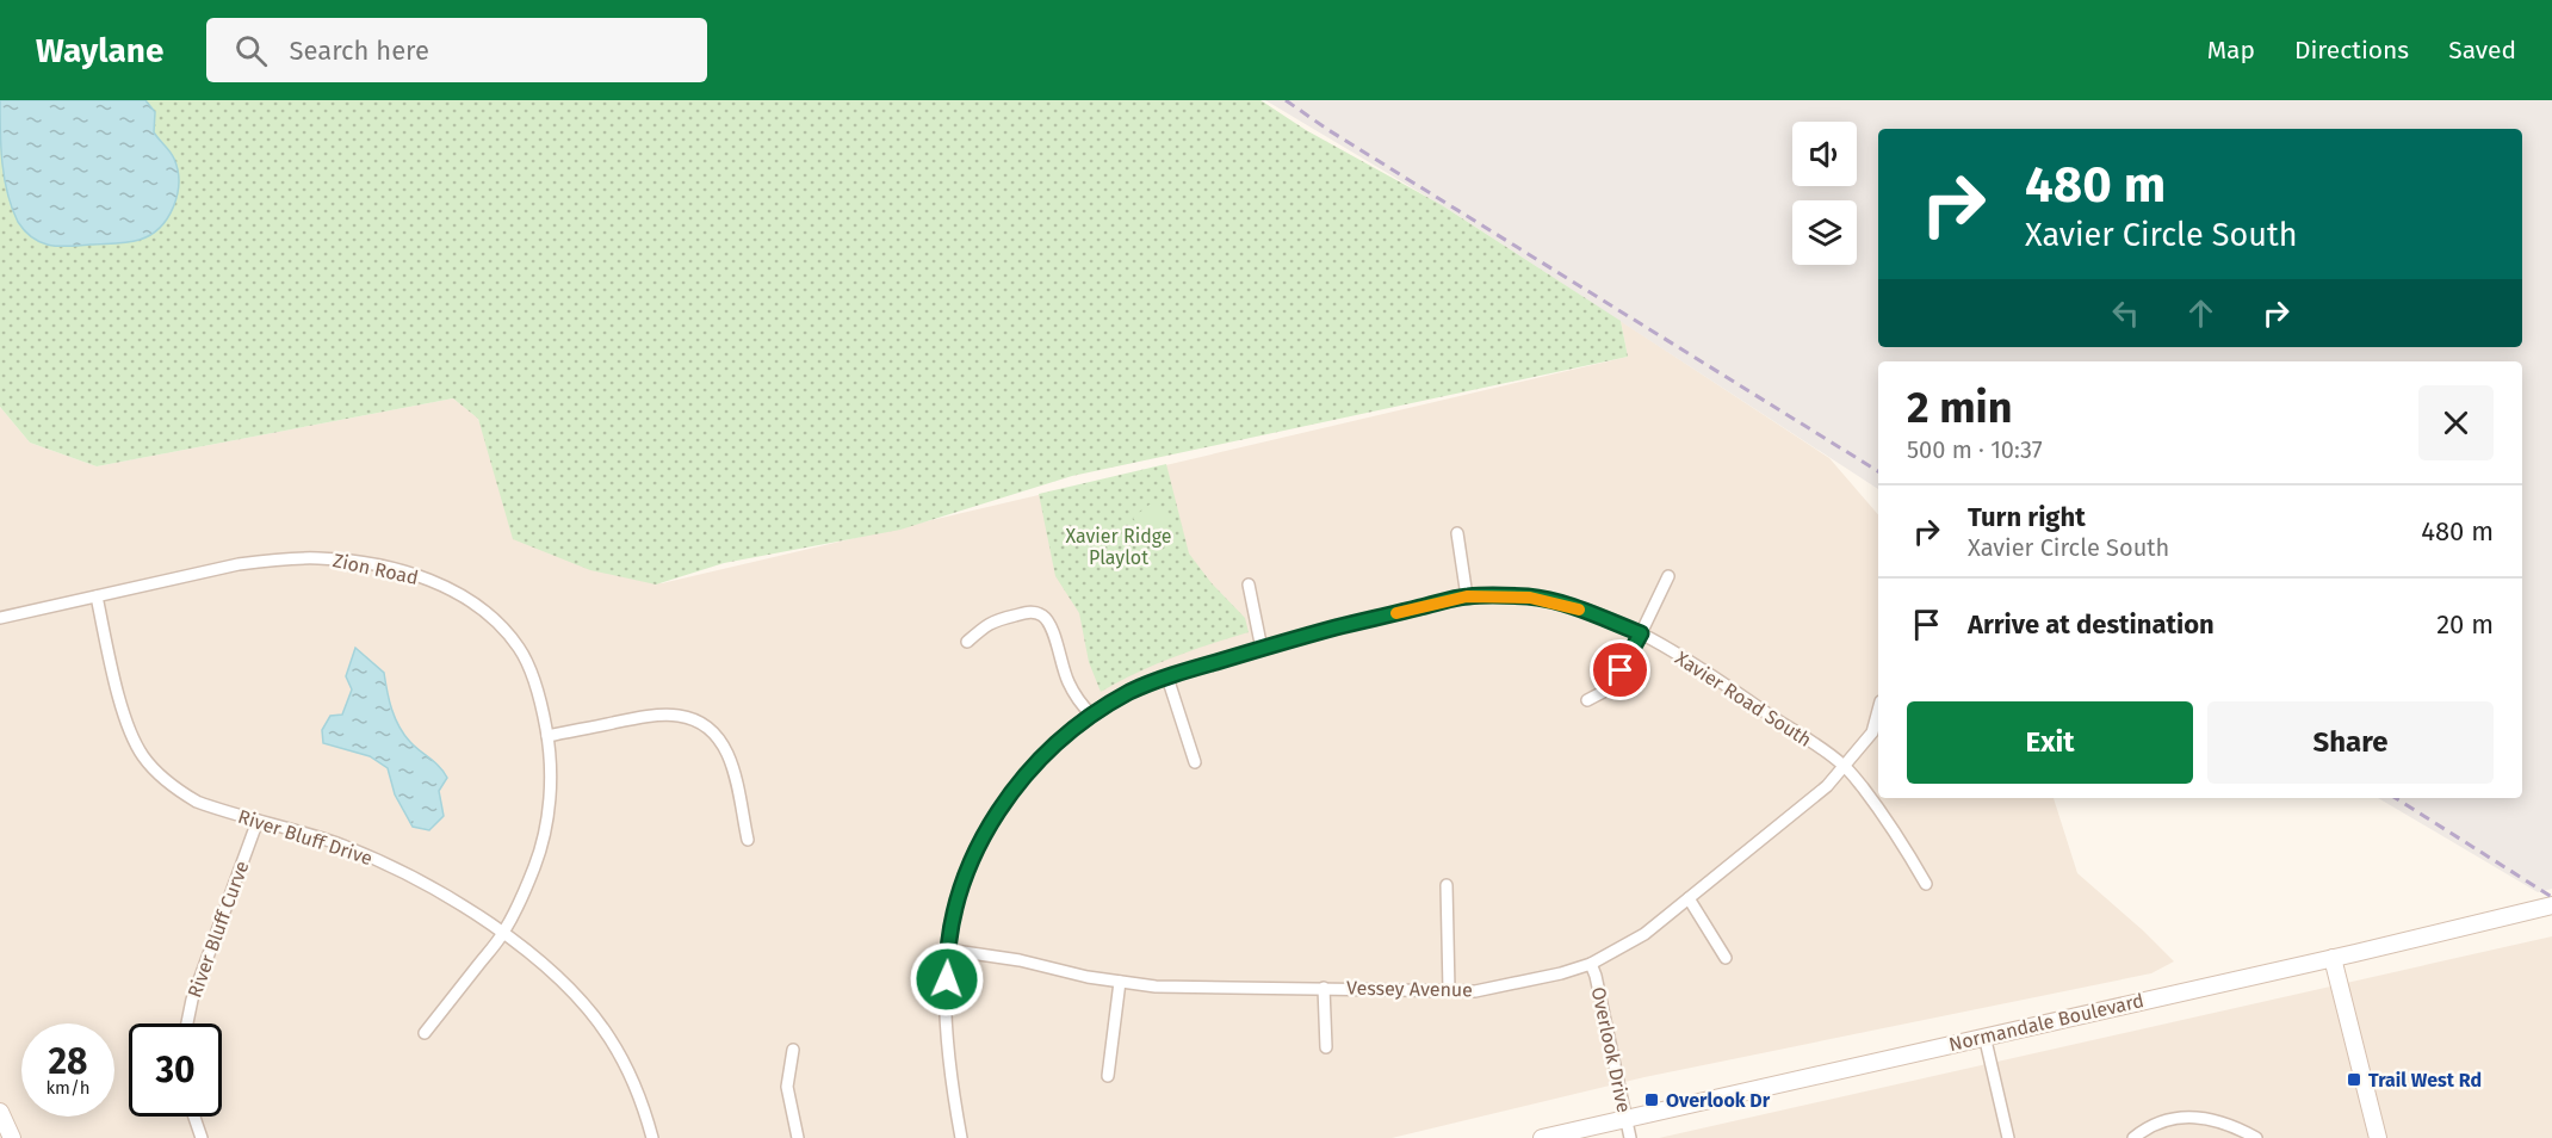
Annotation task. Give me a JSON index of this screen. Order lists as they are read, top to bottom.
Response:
{
  "streets": {
    "street": [
      "Zion Road",
      "Xavier Road South",
      "River Bluff Drive",
      "River Bluff Curve",
      "Vessey Avenue",
      "Normandale Boulevard",
      "Overlook Drive"
    ]
  },
  "crossings": [
    ["Zion Road", "River Bluff Drive"],
    ["Xavier Road South", "Vessey Avenue"],
    ["River Bluff Drive", "River Bluff Curve"],
    ["Vessey Avenue", "Overlook Drive"],
    ["Normandale Boulevard", "Overlook Drive"]
  ],
  "parks": ["Xavier Ridge Playlot"],
  "places": {
    "transit": ["Trail West Rd", "Overlook Dr"]
  },
  "page": {
    "header": "Waylane",
    "search": "Search here",
    "nav": ["Map", "Directions", "Saved"],
    "turn": ["480 m", "Xavier Circle South"],
    "heading": ["2 min", "500 m · 10:37"],
    "list": [
      {
        "name": "Turn right",
        "note": "Xavier Circle South",
        "value": "480 m"
      },
      {
        "name": "Arrive at destination",
        "value": "20 m"
      }
    ],
    "buttons": ["Exit", "Share"],
    "speed": "28 km/h",
    "limit": "30"
  }
}
